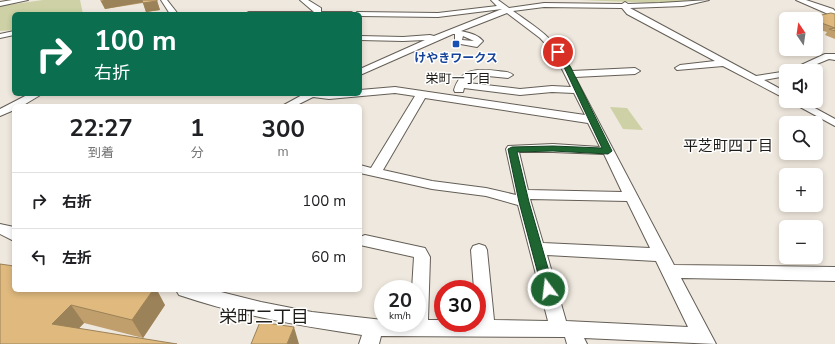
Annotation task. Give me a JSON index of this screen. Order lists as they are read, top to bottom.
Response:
{
  "districts": ["栄町一丁目", "平芝町四丁目", "栄町二丁目"],
  "places": {
    "transit": ["けやきワークス"]
  },
  "north": "top",
  "page": {
    "map_buttons": ["+", "−"],
    "turn": ["100 m", "右折"],
    "eta": [
      "22:27",
      "到着",
      "1",
      "分",
      "300",
      "m"
    ],
    "list": [
      {
        "name": "右折",
        "value": "100 m"
      },
      {
        "name": "左折",
        "value": "60 m"
      }
    ],
    "speed": "20 km/h",
    "limit": "30"
  }
}
